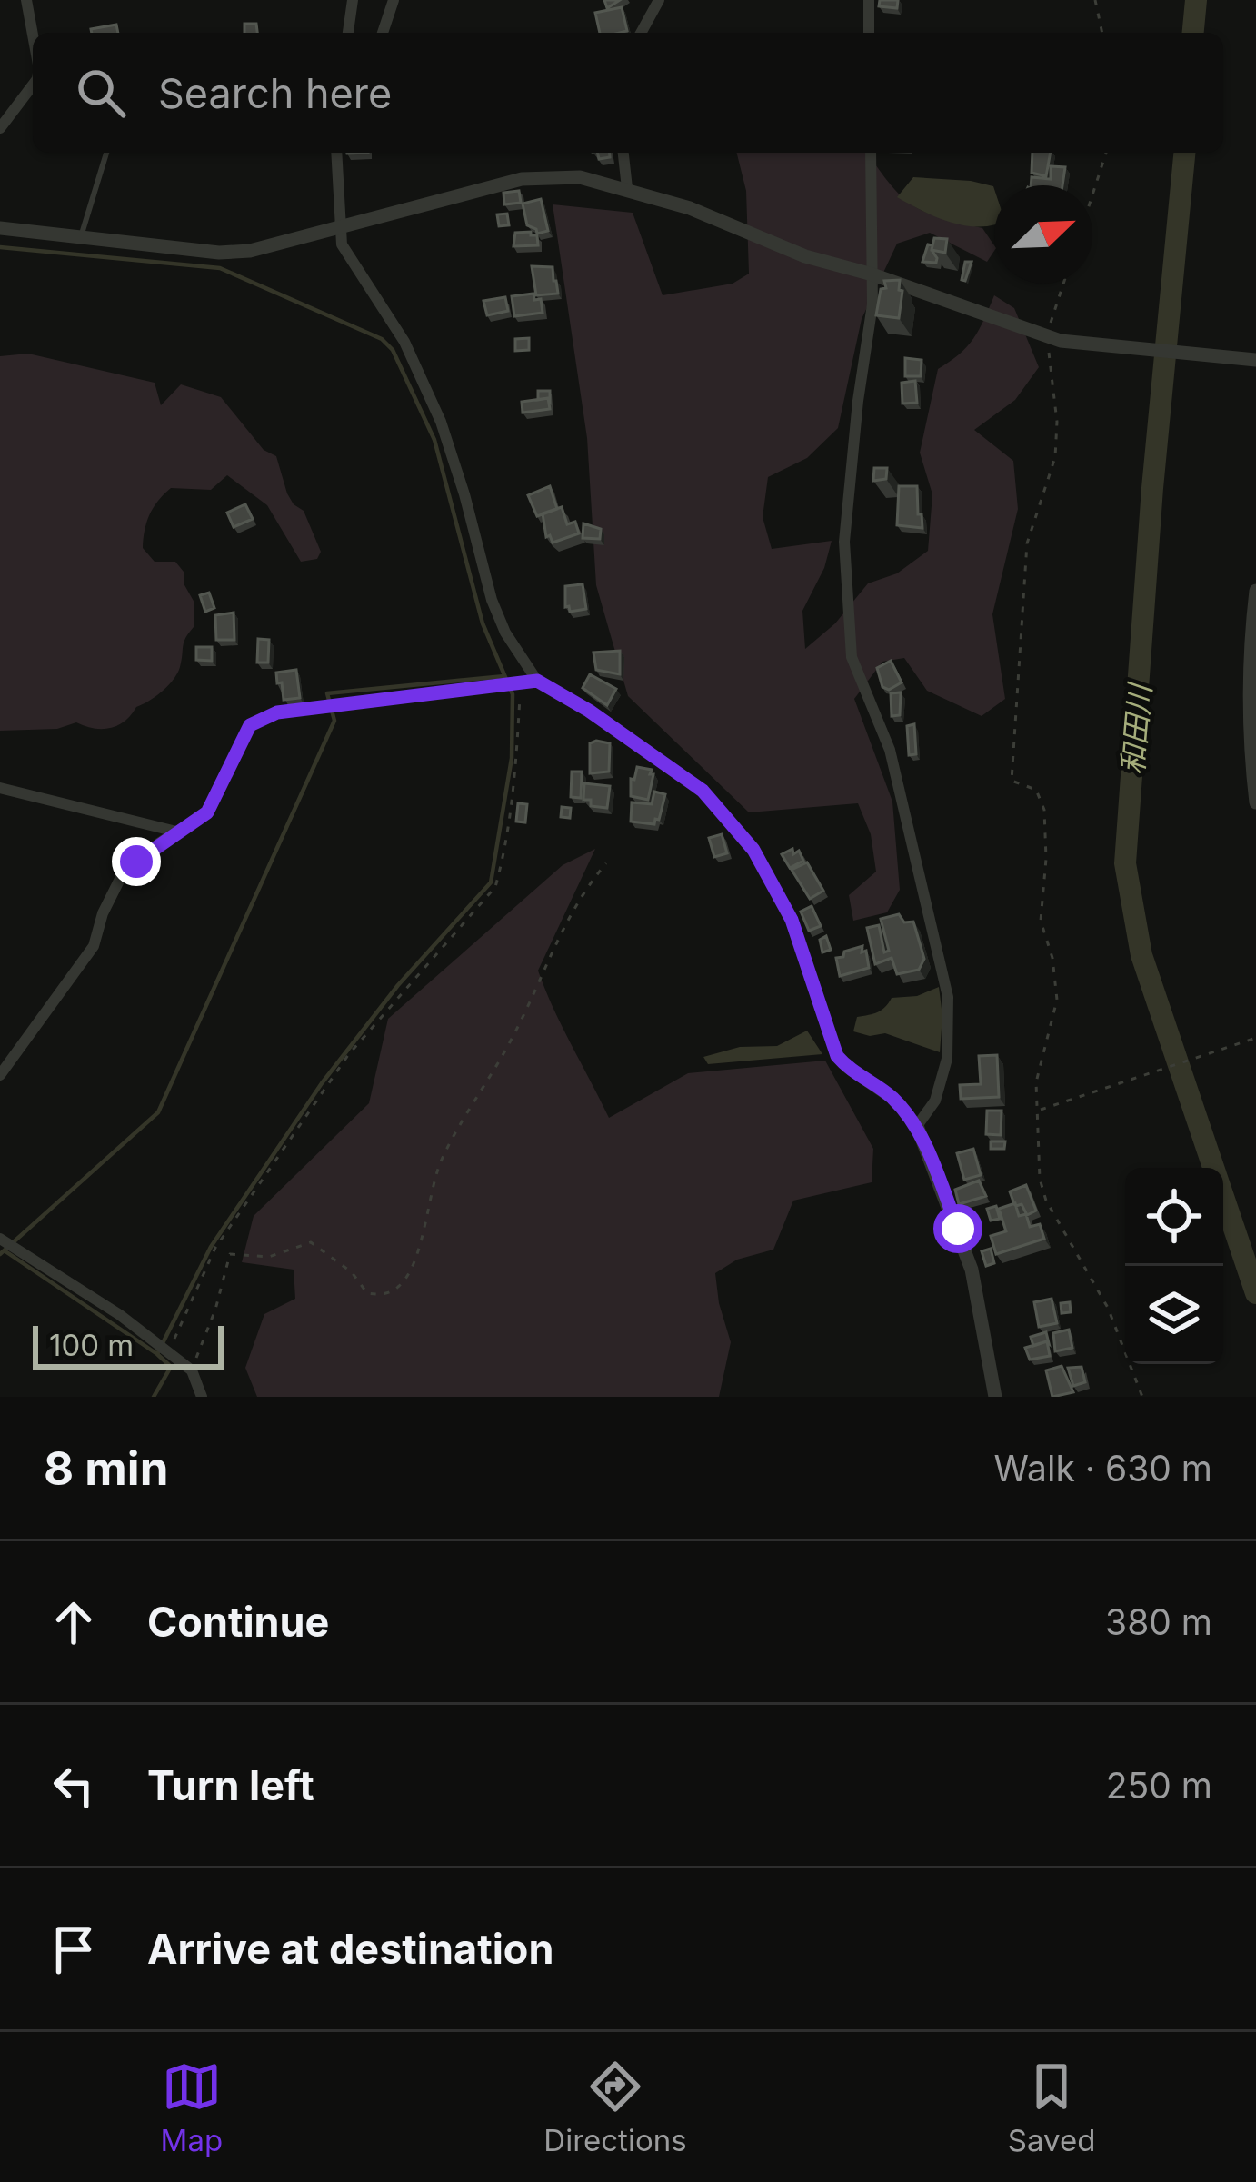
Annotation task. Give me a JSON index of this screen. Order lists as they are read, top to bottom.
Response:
{
  "water": ["和田川"],
  "scale_bar": "100 m",
  "north": "top right",
  "page": {
    "search": "Search here",
    "scale": "100 m",
    "heading": ["8 min", "Walk · 630 m"],
    "list": [
      ["Continue", "380 m"],
      ["Turn left", "250 m"],
      "Arrive at destination"
    ],
    "nav": ["Map", "Directions", "Saved"]
  }
}
